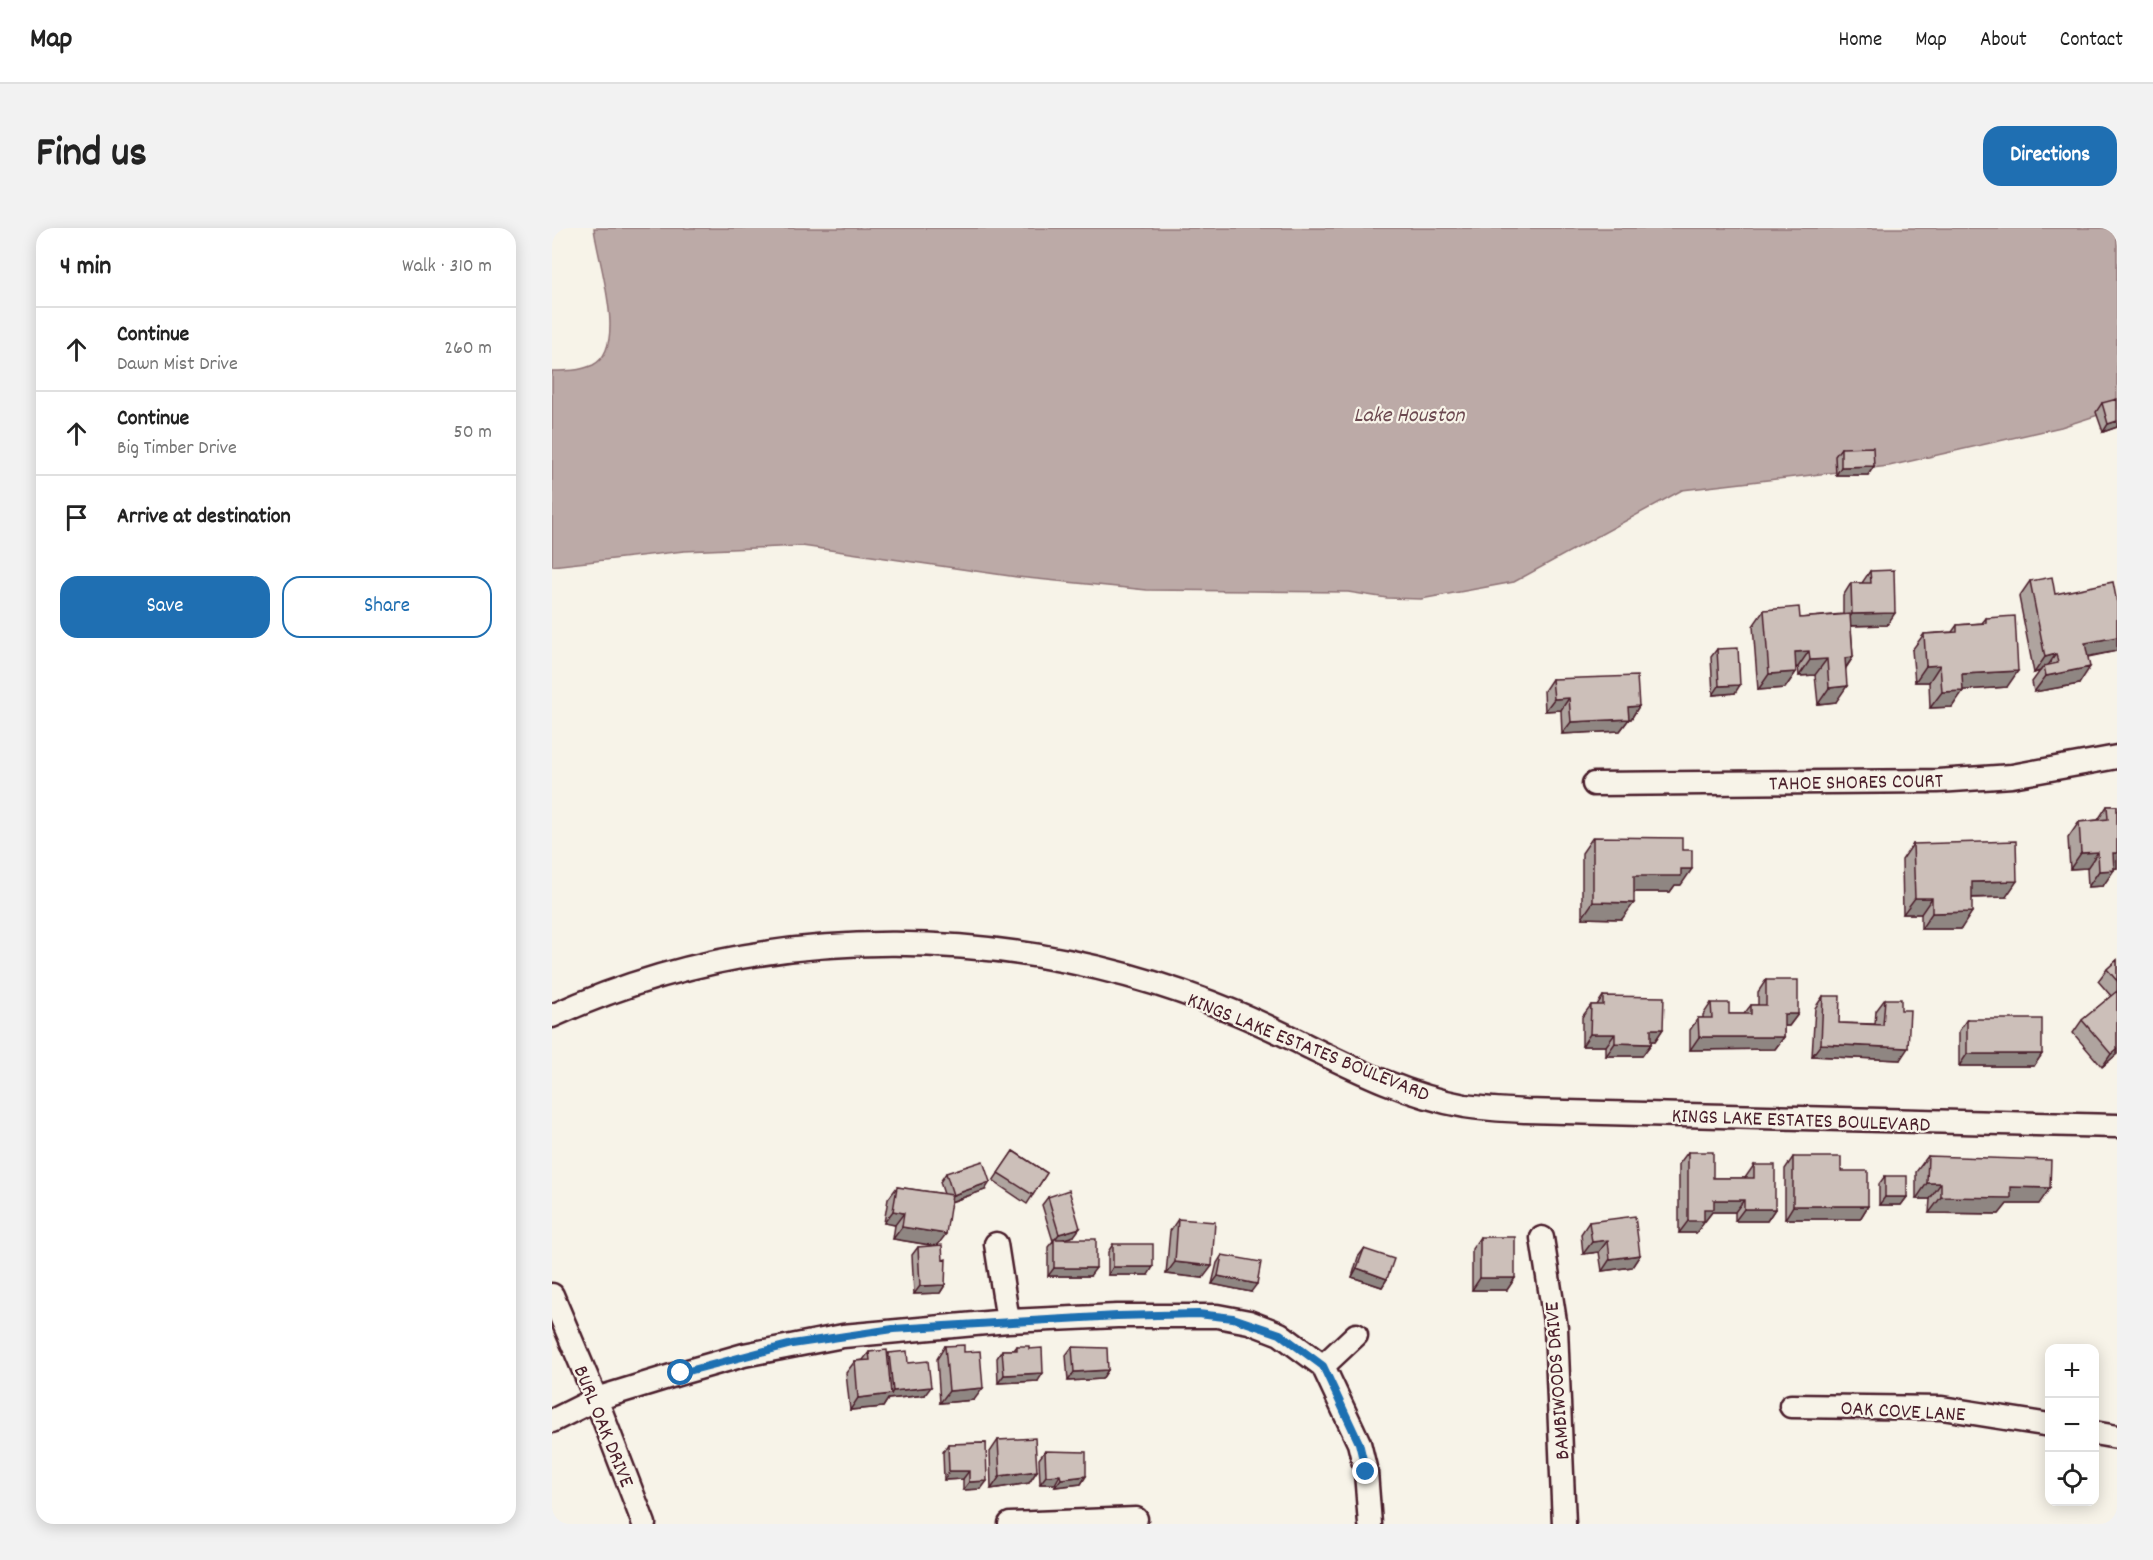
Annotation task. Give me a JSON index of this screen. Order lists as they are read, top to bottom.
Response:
{
  "streets": {
    "street": [
      "TAHOE SHORES COURT",
      "KINGS LAKE ESTATES BOULEVARD",
      "BAMBIWOODS DRIVE",
      "OAK COVE LANE",
      "BURL OAK DRIVE"
    ]
  },
  "water": ["Lake Houston"],
  "page": {
    "header": "Map",
    "nav": [
      "Home",
      "Map",
      "About",
      "Contact"
    ],
    "title": "Find us",
    "buttons": [
      "Directions",
      ["Save", "Share"]
    ],
    "heading": ["4 min", "Walk · 310 m"],
    "list": [
      ["Continue", "Dawn Mist Drive", "260 m"],
      ["Continue", "Big Timber Drive", "50 m"],
      "Arrive at destination"
    ],
    "map_buttons": ["+", "−"]
  }
}
